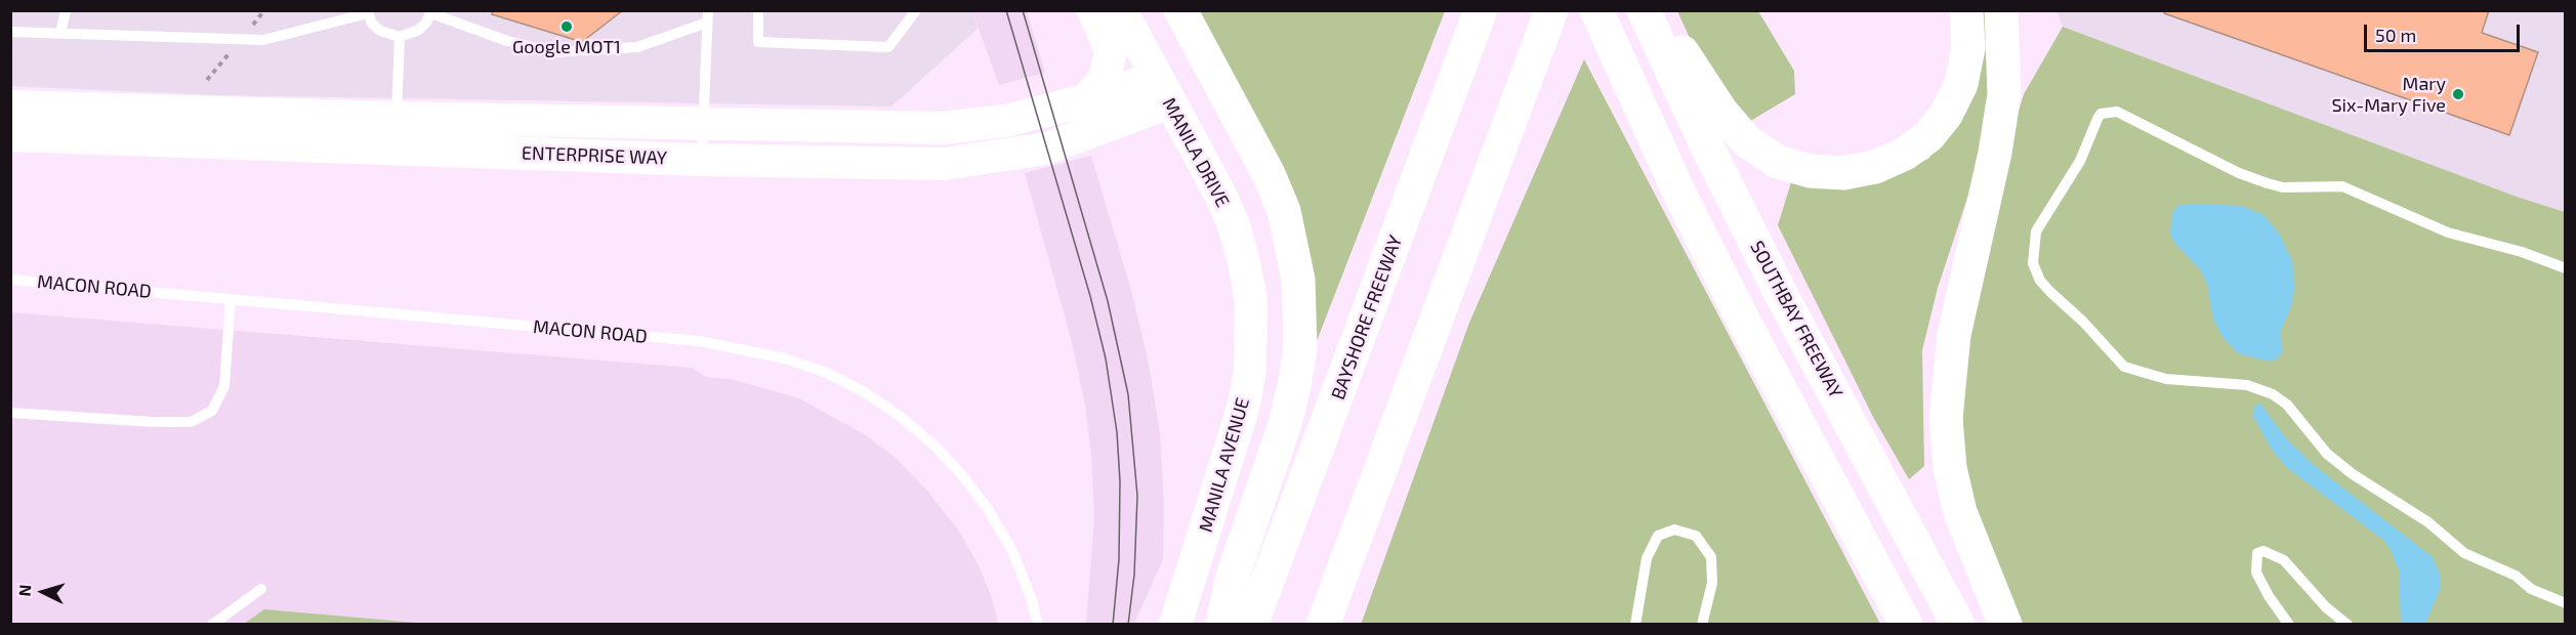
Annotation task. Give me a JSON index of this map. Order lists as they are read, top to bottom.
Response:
{
  "streets": {
    "highway": ["BAYSHORE FREEWAY", "SOUTHBAY FREEWAY"],
    "street": ["MANILA DRIVE", "ENTERPRISE WAY", "MANILA AVENUE"],
    "lane": ["MACON ROAD"]
  },
  "crossings": [
    ["MANILA DRIVE", "ENTERPRISE WAY"],
    ["MANILA DRIVE", "MANILA AVENUE"]
  ],
  "places": ["Google MOT1", "Mary Six-Mary Five"],
  "scale_bar": "50 m",
  "north": "left"
}
